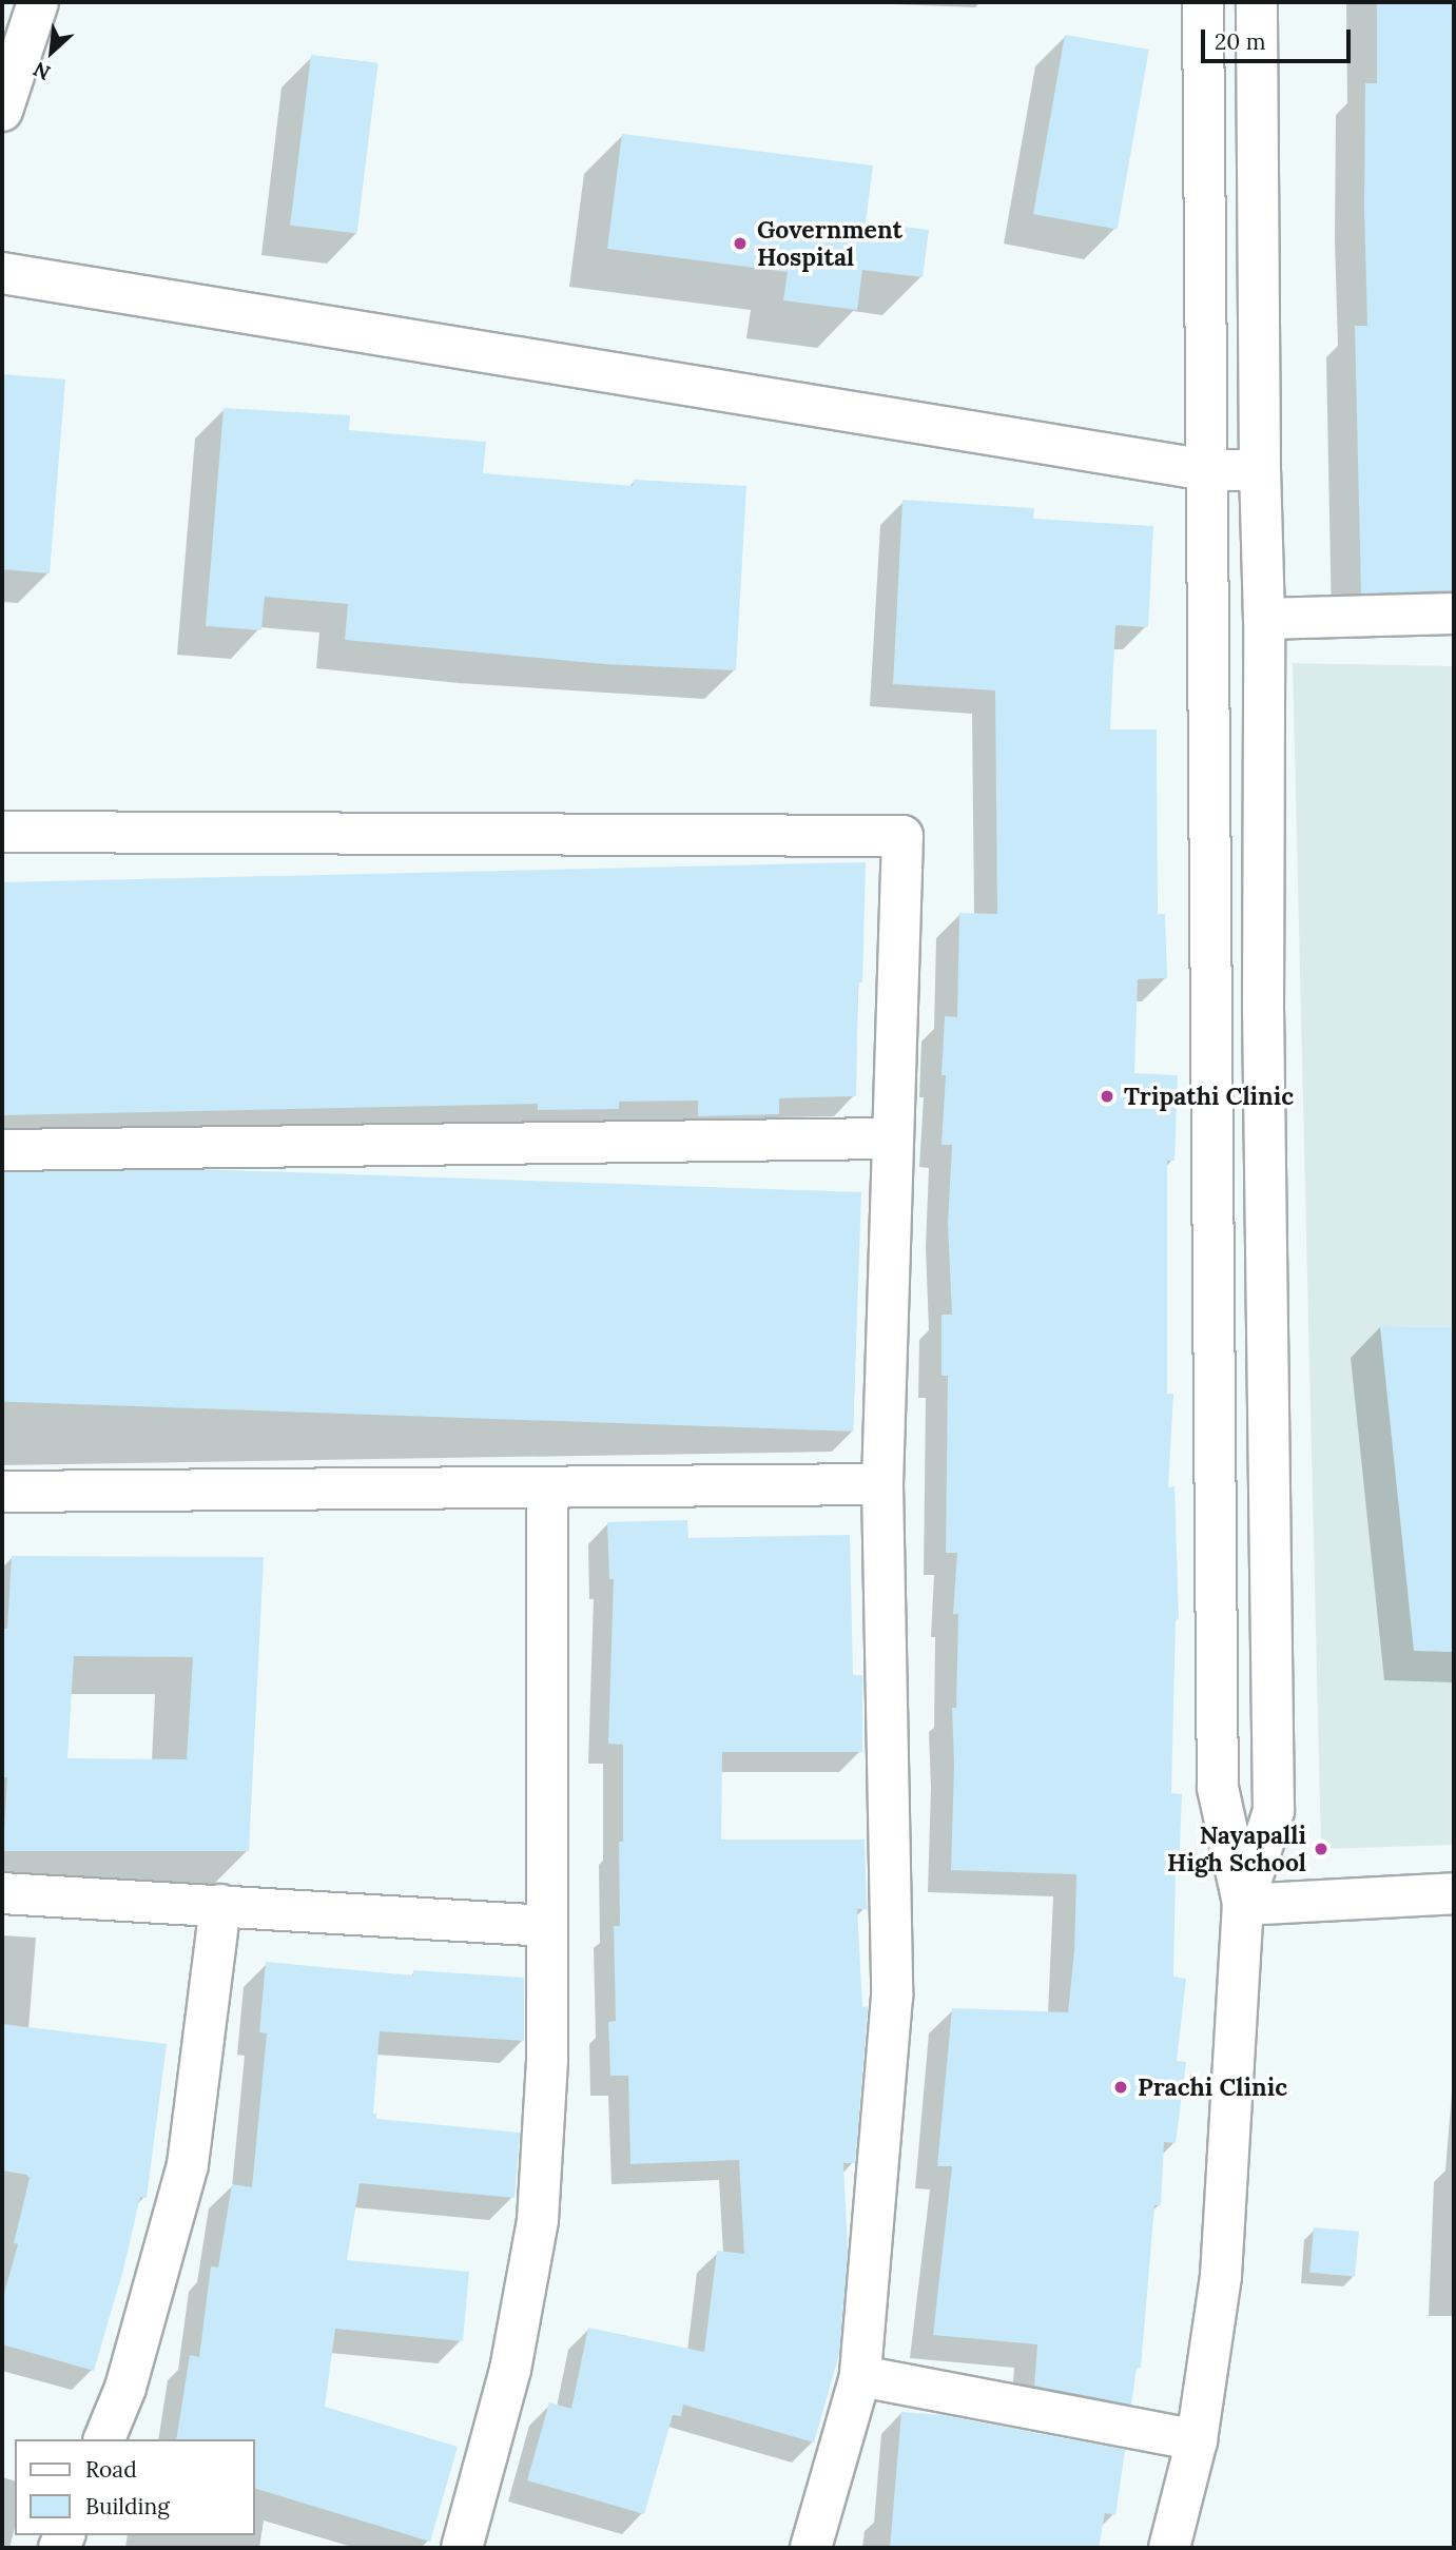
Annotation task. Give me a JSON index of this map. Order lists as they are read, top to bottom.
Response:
{
  "places": [
    "Government Hospital",
    "Tripathi Clinic",
    "Nayapalli High School",
    "Prachi Clinic"
  ],
  "legend": ["Road", "Building"],
  "scale_bar": "20 m",
  "north": "bottom left"
}
